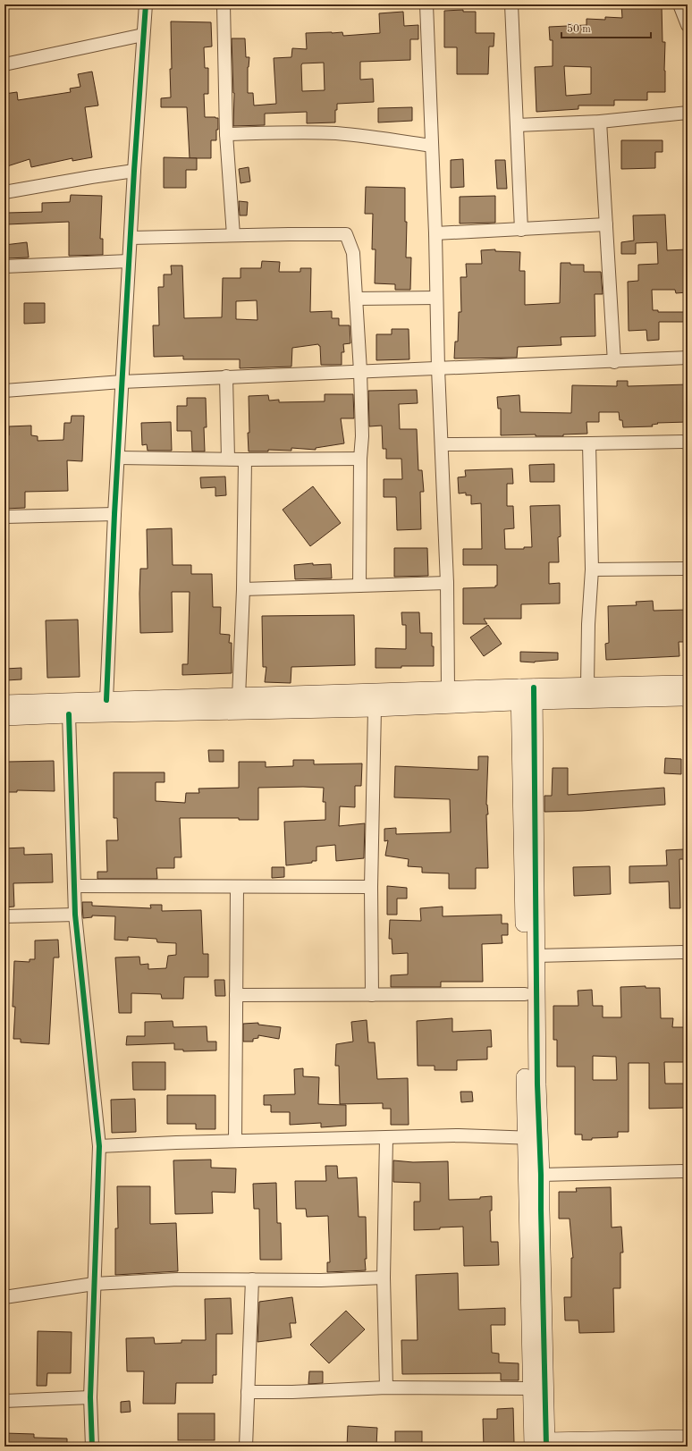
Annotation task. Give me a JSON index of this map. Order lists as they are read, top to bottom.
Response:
{
  "scale_bar": "50 m"
}
